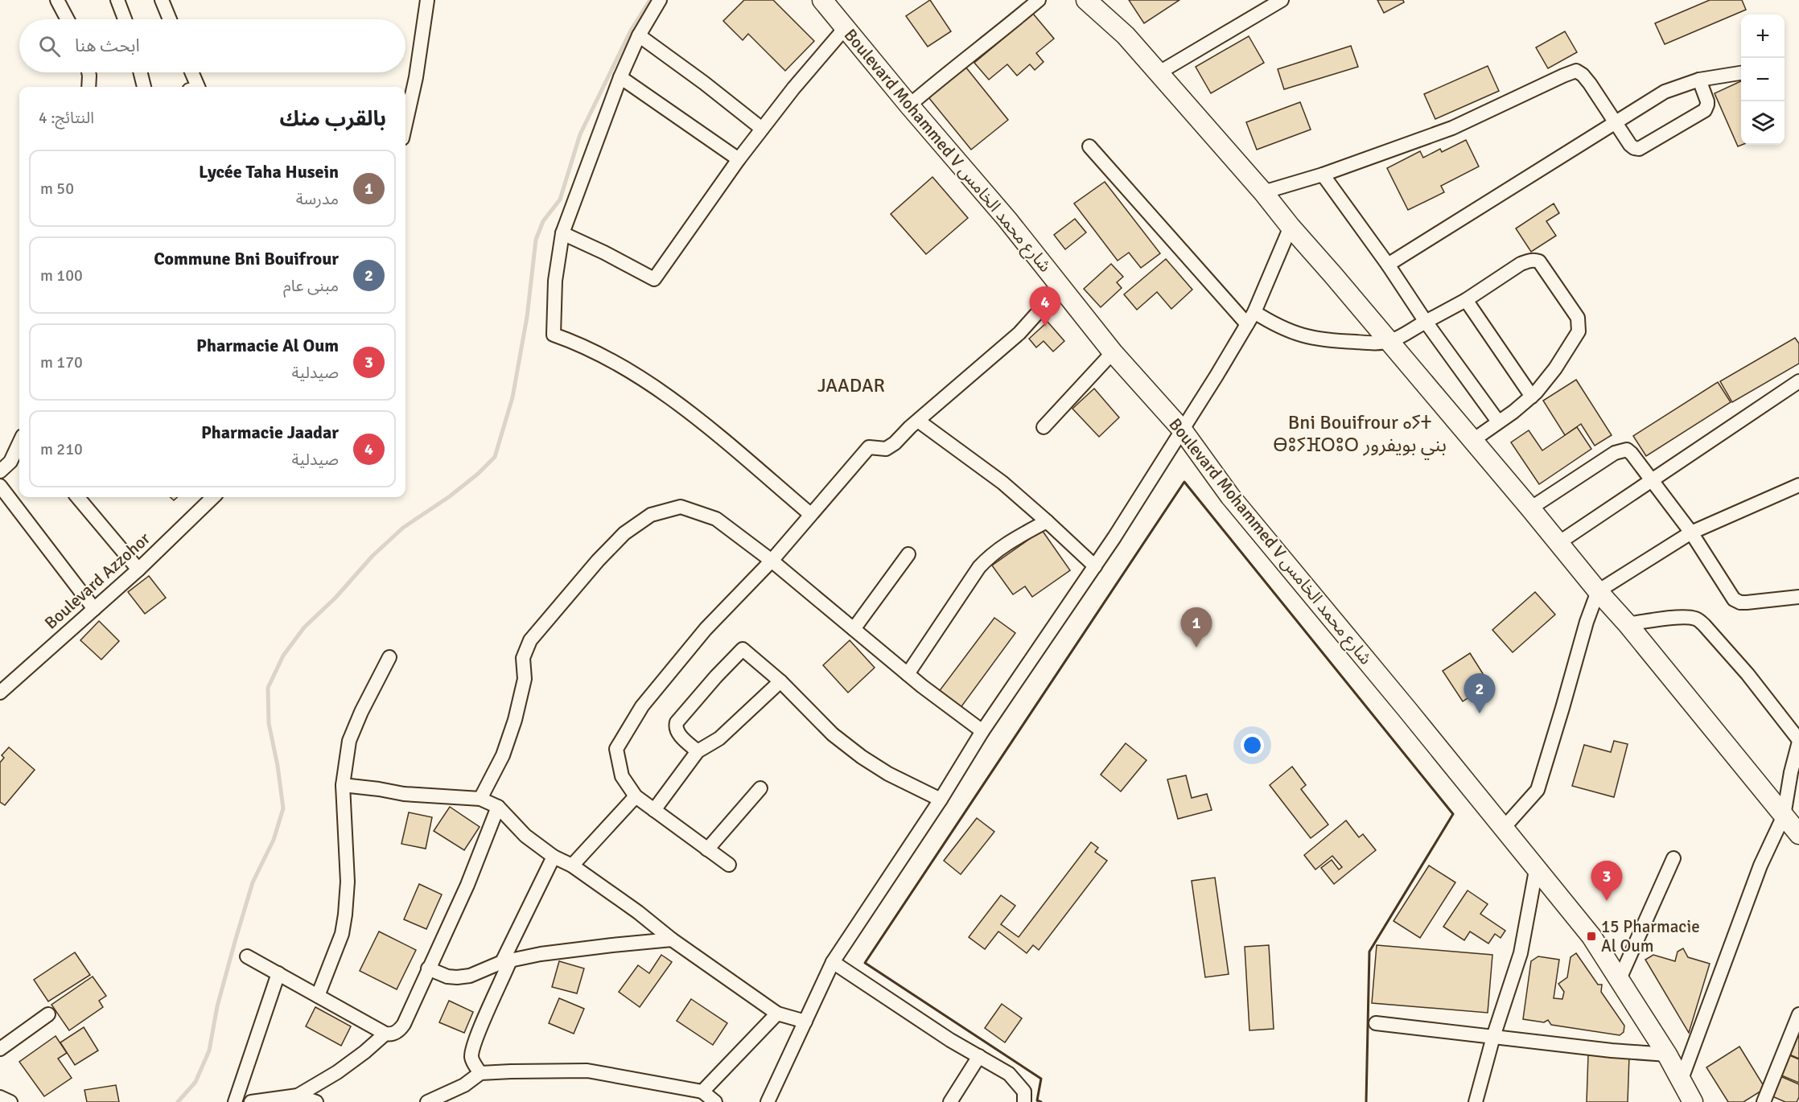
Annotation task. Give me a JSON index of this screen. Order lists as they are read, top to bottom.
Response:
{
  "streets": {
    "main road": ["Boulevard Mohammed V شارع محمد الخامس"],
    "street": ["Boulevard Azzohor"]
  },
  "districts": ["JAADAR", "Bni Bouifrour ⴰⵢⵜ ⴱⵓⵢⴼⵔⵓⵔ بني بويفرور"],
  "places": {
    "transit": ["15 Pharmacie Al Oum"]
  },
  "page": {
    "map_buttons": ["+", "−"],
    "search": "ابحث هنا",
    "heading": ["بالقرب منك", "النتائج: 4"],
    "list": [
      {
        "mark": "1",
        "name": "Lycée Taha Husein",
        "note": "مدرسة",
        "value": "50 m"
      },
      {
        "mark": "2",
        "name": "Commune Bni Bouifrour",
        "note": "مبنى عام",
        "value": "100 m"
      },
      {
        "mark": "3",
        "name": "Pharmacie Al Oum",
        "note": "صيدلية",
        "value": "170 m"
      },
      {
        "mark": "4",
        "name": "Pharmacie Jaadar",
        "note": "صيدلية",
        "value": "210 m"
      }
    ],
    "pins": [
      "4",
      "1",
      "2",
      "3"
    ]
  }
}
